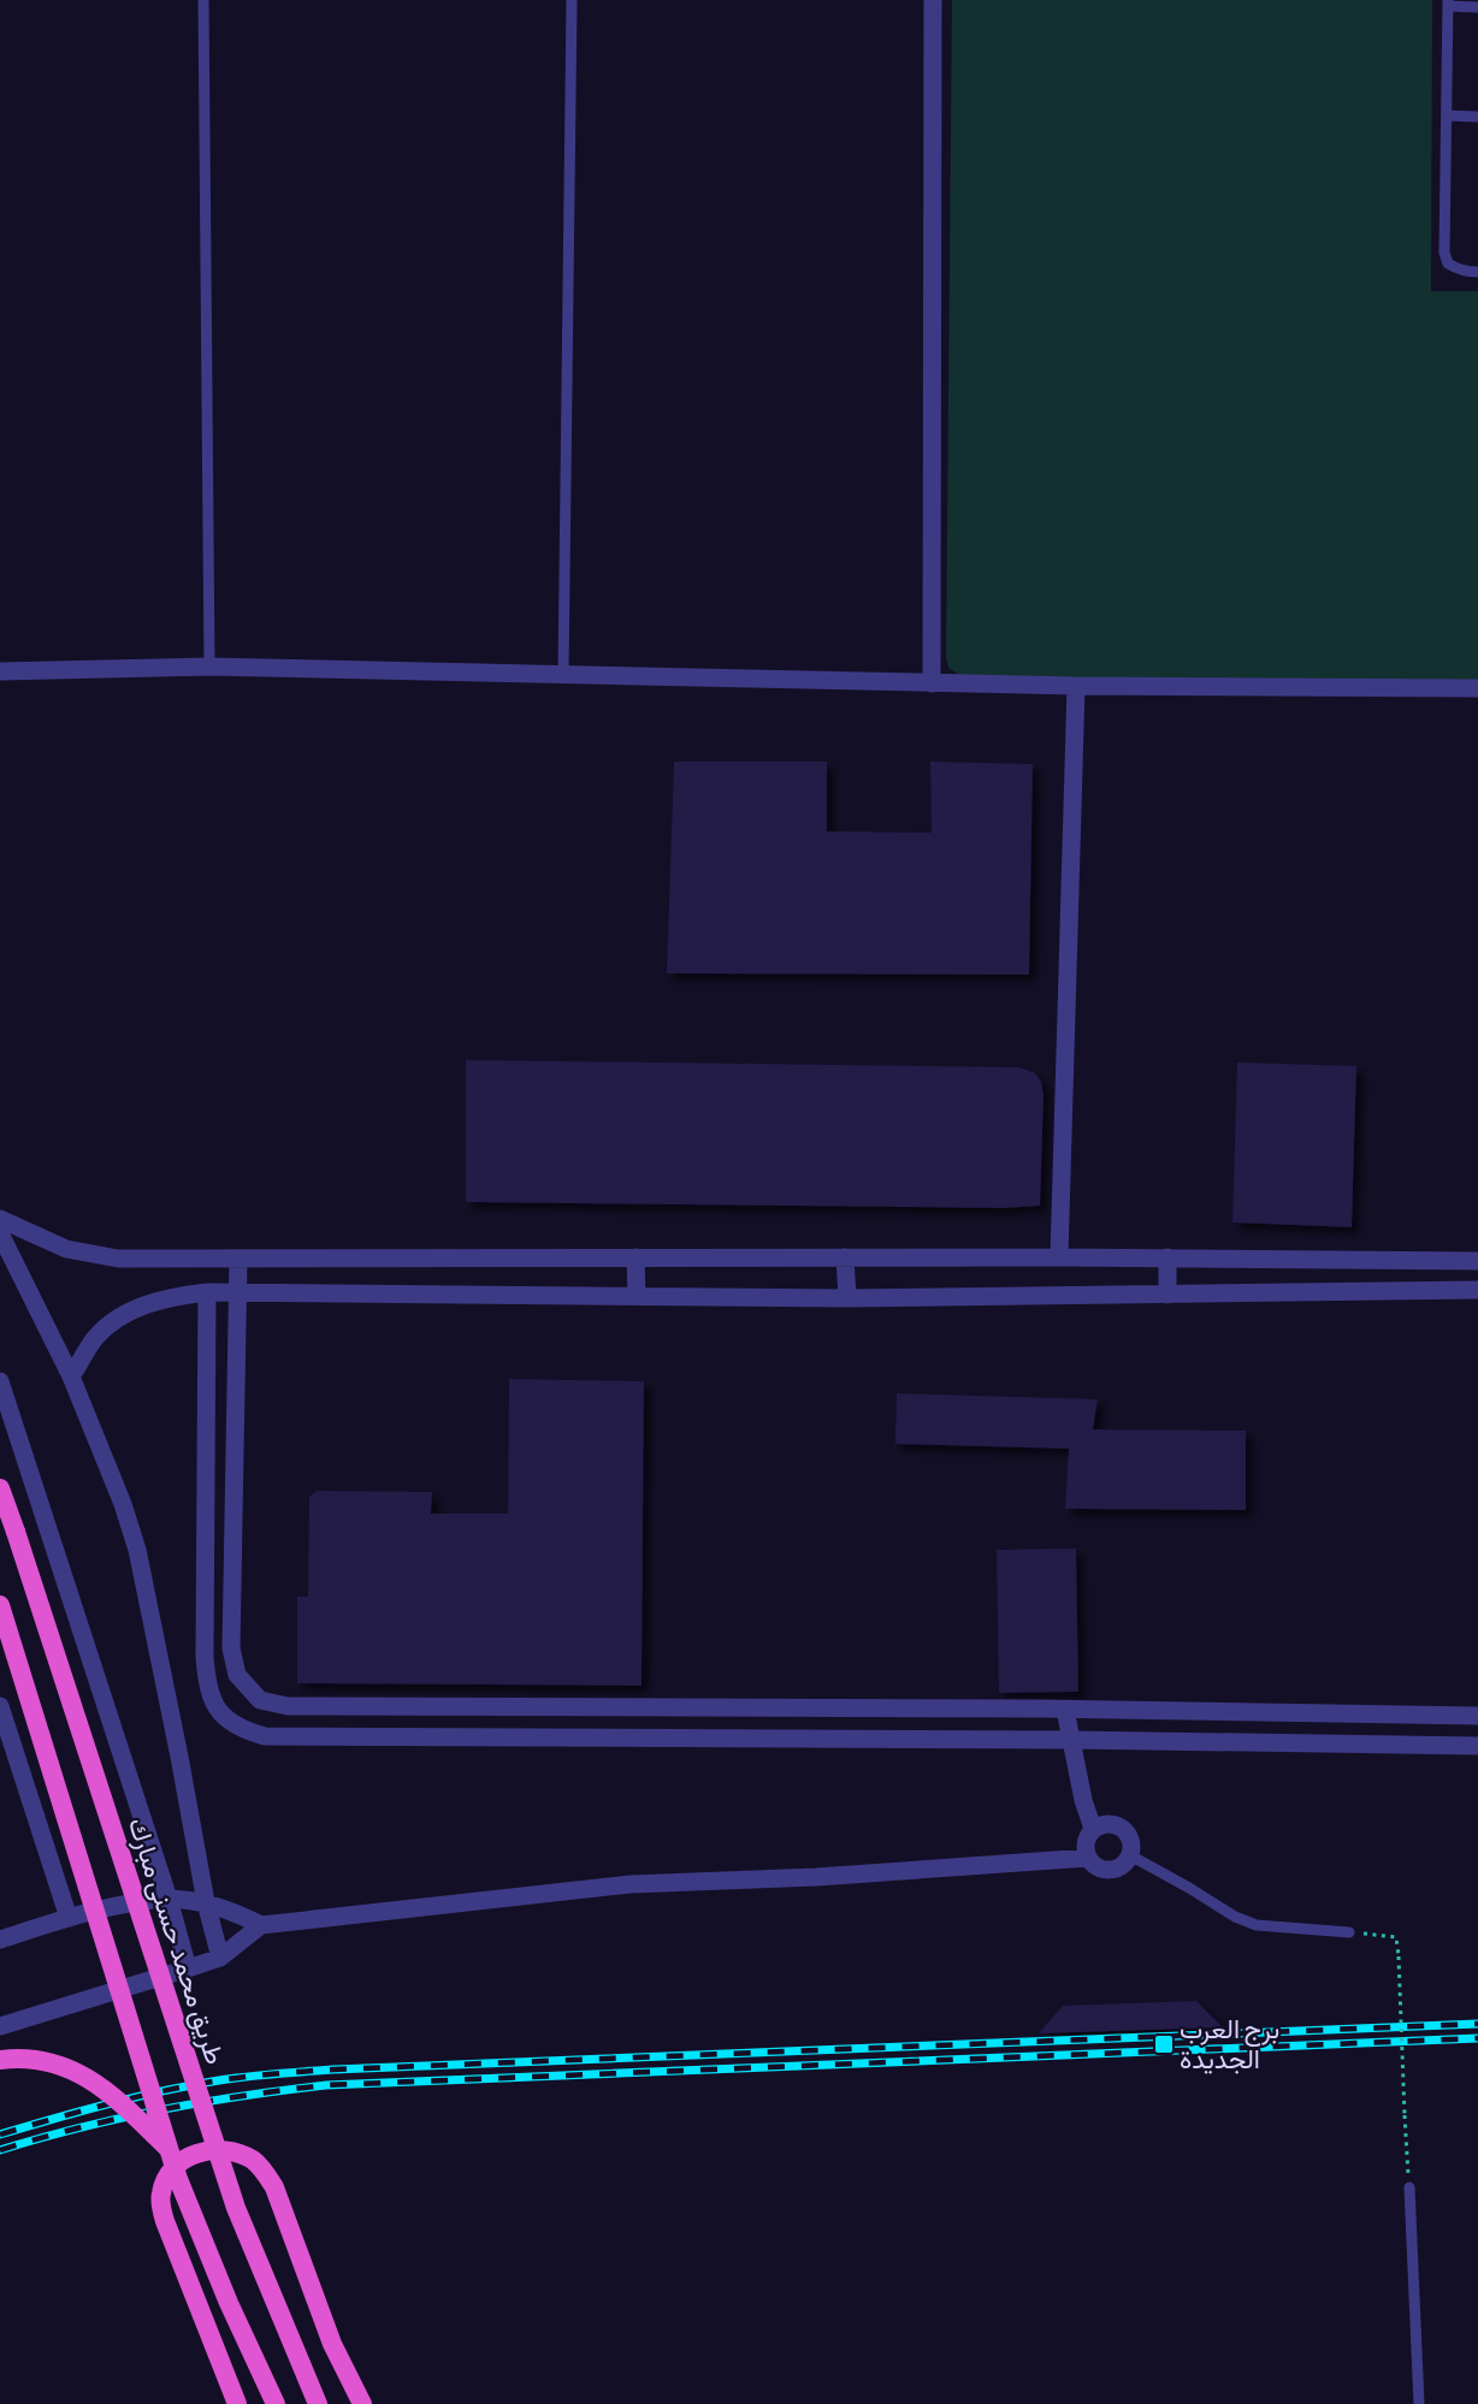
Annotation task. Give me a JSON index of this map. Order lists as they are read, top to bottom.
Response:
{
  "streets": {
    "highway": ["طريق محمد حسنى مبارك"]
  },
  "places": {
    "transit": ["برج العرب الجديدة"]
  }
}
